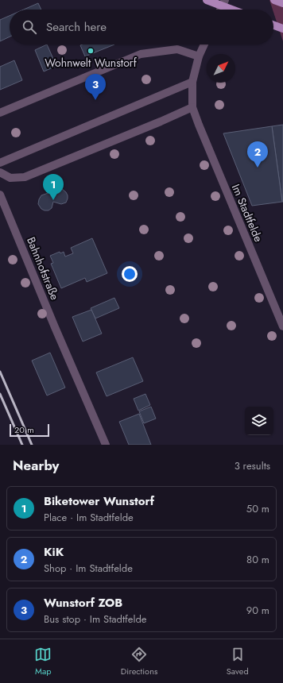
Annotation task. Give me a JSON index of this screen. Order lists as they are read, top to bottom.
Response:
{
  "streets": {
    "street": ["Im Stadtfelde", "Bahnhofstraße"]
  },
  "places": ["Wohnwelt Wunstorf"],
  "scale_bar": "20 m",
  "north": "top right",
  "page": {
    "search": "Search here",
    "pins": ["3", "2", "1"],
    "scale": "20 m",
    "heading": ["Nearby", "3 results"],
    "list": [
      {
        "mark": "1",
        "name": "Biketower Wunstorf",
        "note": "Place · Im Stadtfelde",
        "value": "50 m"
      },
      {
        "mark": "2",
        "name": "KiK",
        "note": "Shop · Im Stadtfelde",
        "value": "80 m"
      },
      {
        "mark": "3",
        "name": "Wunstorf ZOB",
        "note": "Bus stop · Im Stadtfelde",
        "value": "90 m"
      }
    ],
    "nav": ["Map", "Directions", "Saved"]
  }
}
